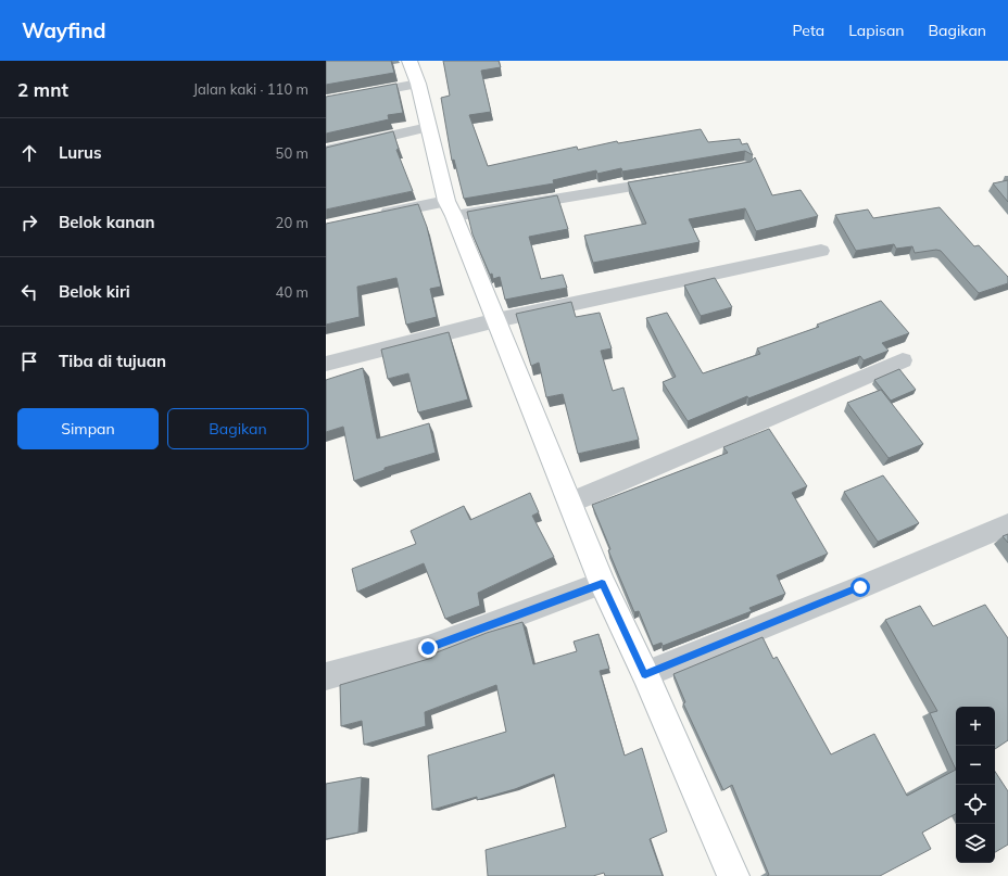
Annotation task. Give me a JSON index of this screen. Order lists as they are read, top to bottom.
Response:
{
  "page": {
    "header": "Wayfind",
    "nav": ["Peta", "Lapisan", "Bagikan"],
    "heading": ["2 mnt", "Jalan kaki · 110 m"],
    "list": [
      ["Lurus", "50 m"],
      ["Belok kanan", "20 m"],
      ["Belok kiri", "40 m"],
      "Tiba di tujuan"
    ],
    "buttons": ["Simpan", "Bagikan"],
    "map_buttons": ["+", "−"]
  }
}
